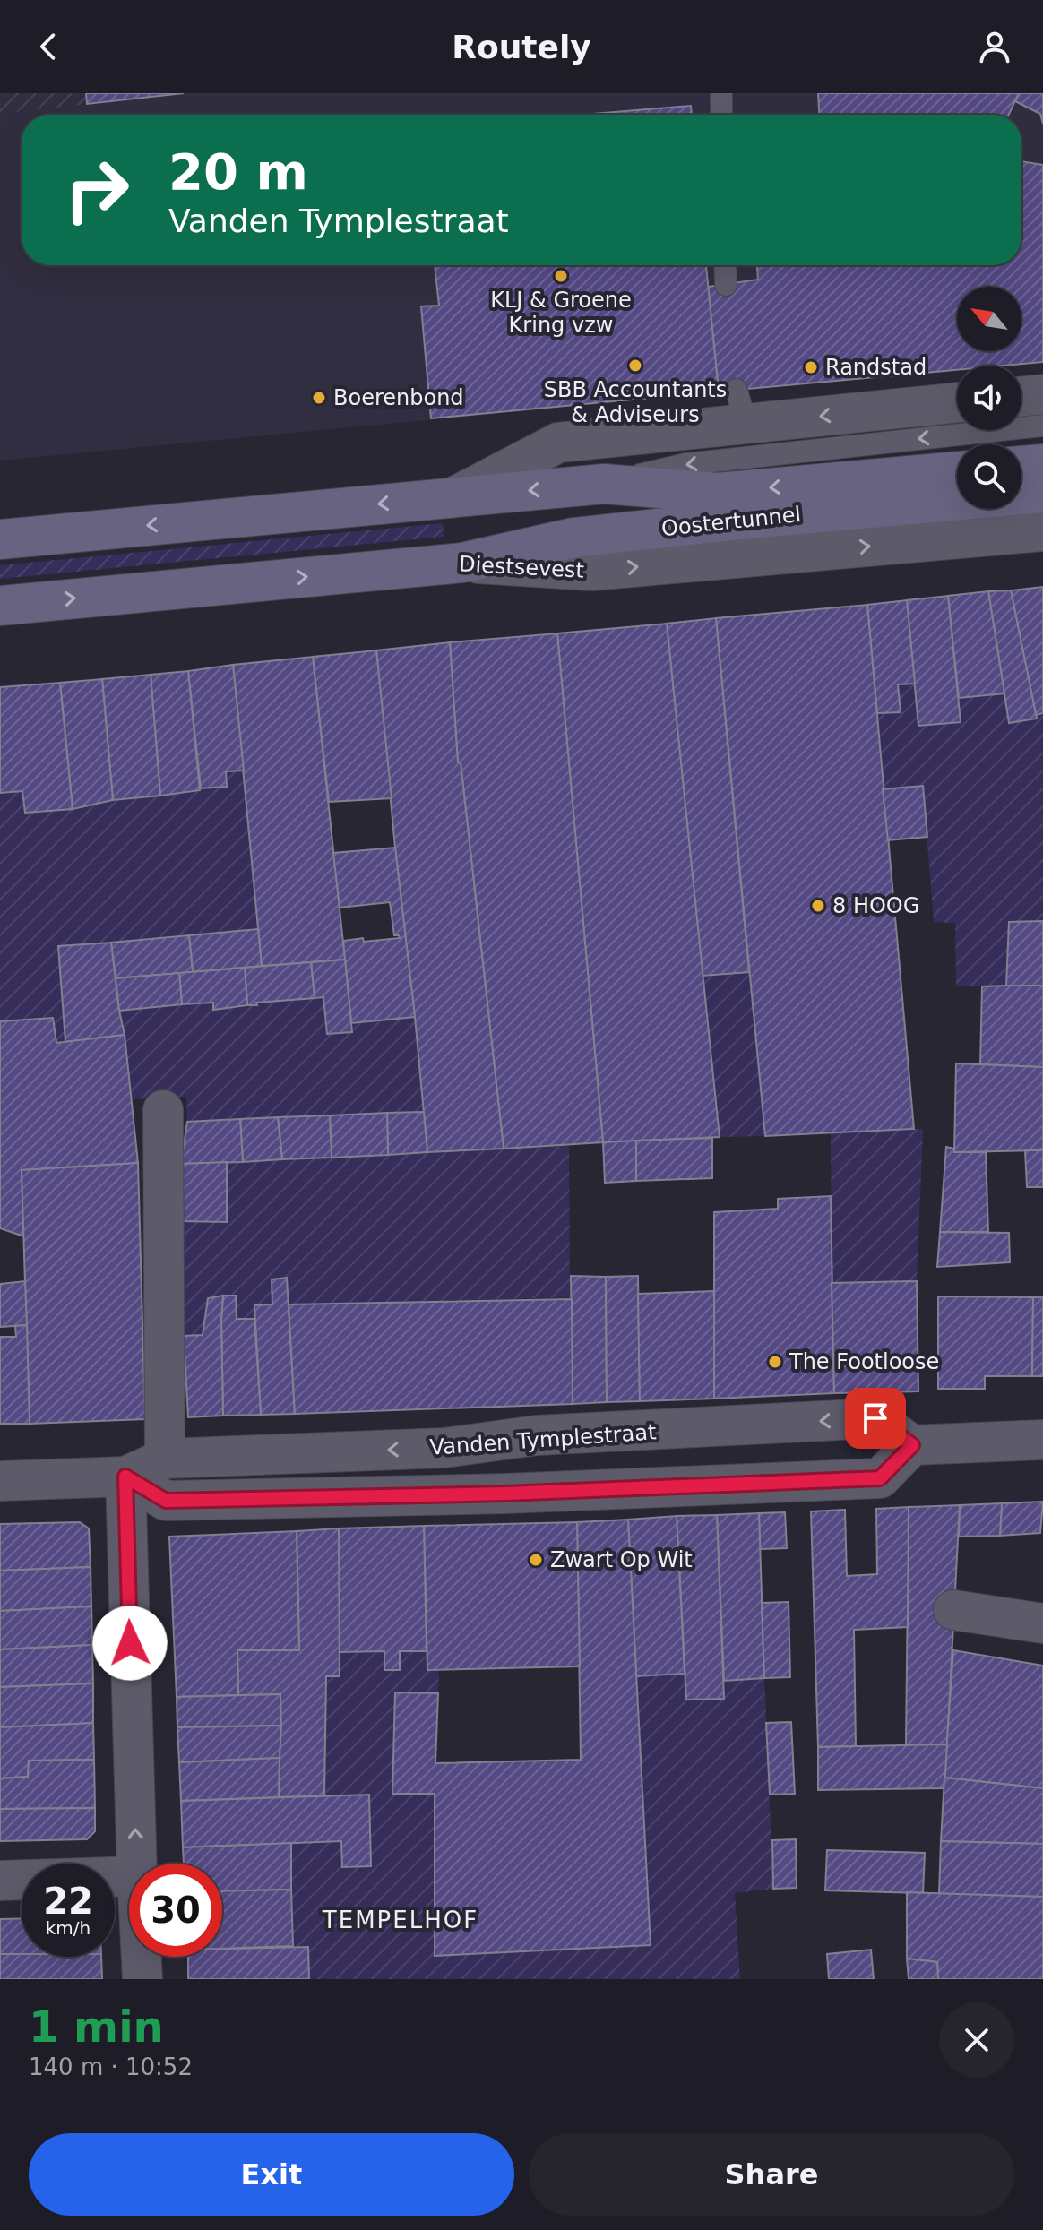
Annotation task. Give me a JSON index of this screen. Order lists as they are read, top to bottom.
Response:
{
  "streets": {
    "main road": ["Oostertunnel", "Diestsevest"],
    "street": ["Vanden Tymplestraat"]
  },
  "crossings": [
    ["Oostertunnel", "Diestsevest"]
  ],
  "districts": ["TEMPELHOF"],
  "places": [
    "KLJ & Groene Kring vzw",
    "SBB Accountants & Adviseurs",
    "Randstad",
    "Boerenbond",
    "8 HOOG",
    "The Footloose",
    "Zwart Op Wit"
  ],
  "north": "top left",
  "page": {
    "header": "Routely",
    "turn": ["20 m", "Vanden Tymplestraat"],
    "speed": "22 km/h",
    "limit": "30",
    "heading": ["1 min", "140 m · 10:52"],
    "buttons": ["Exit", "Share"]
  }
}
